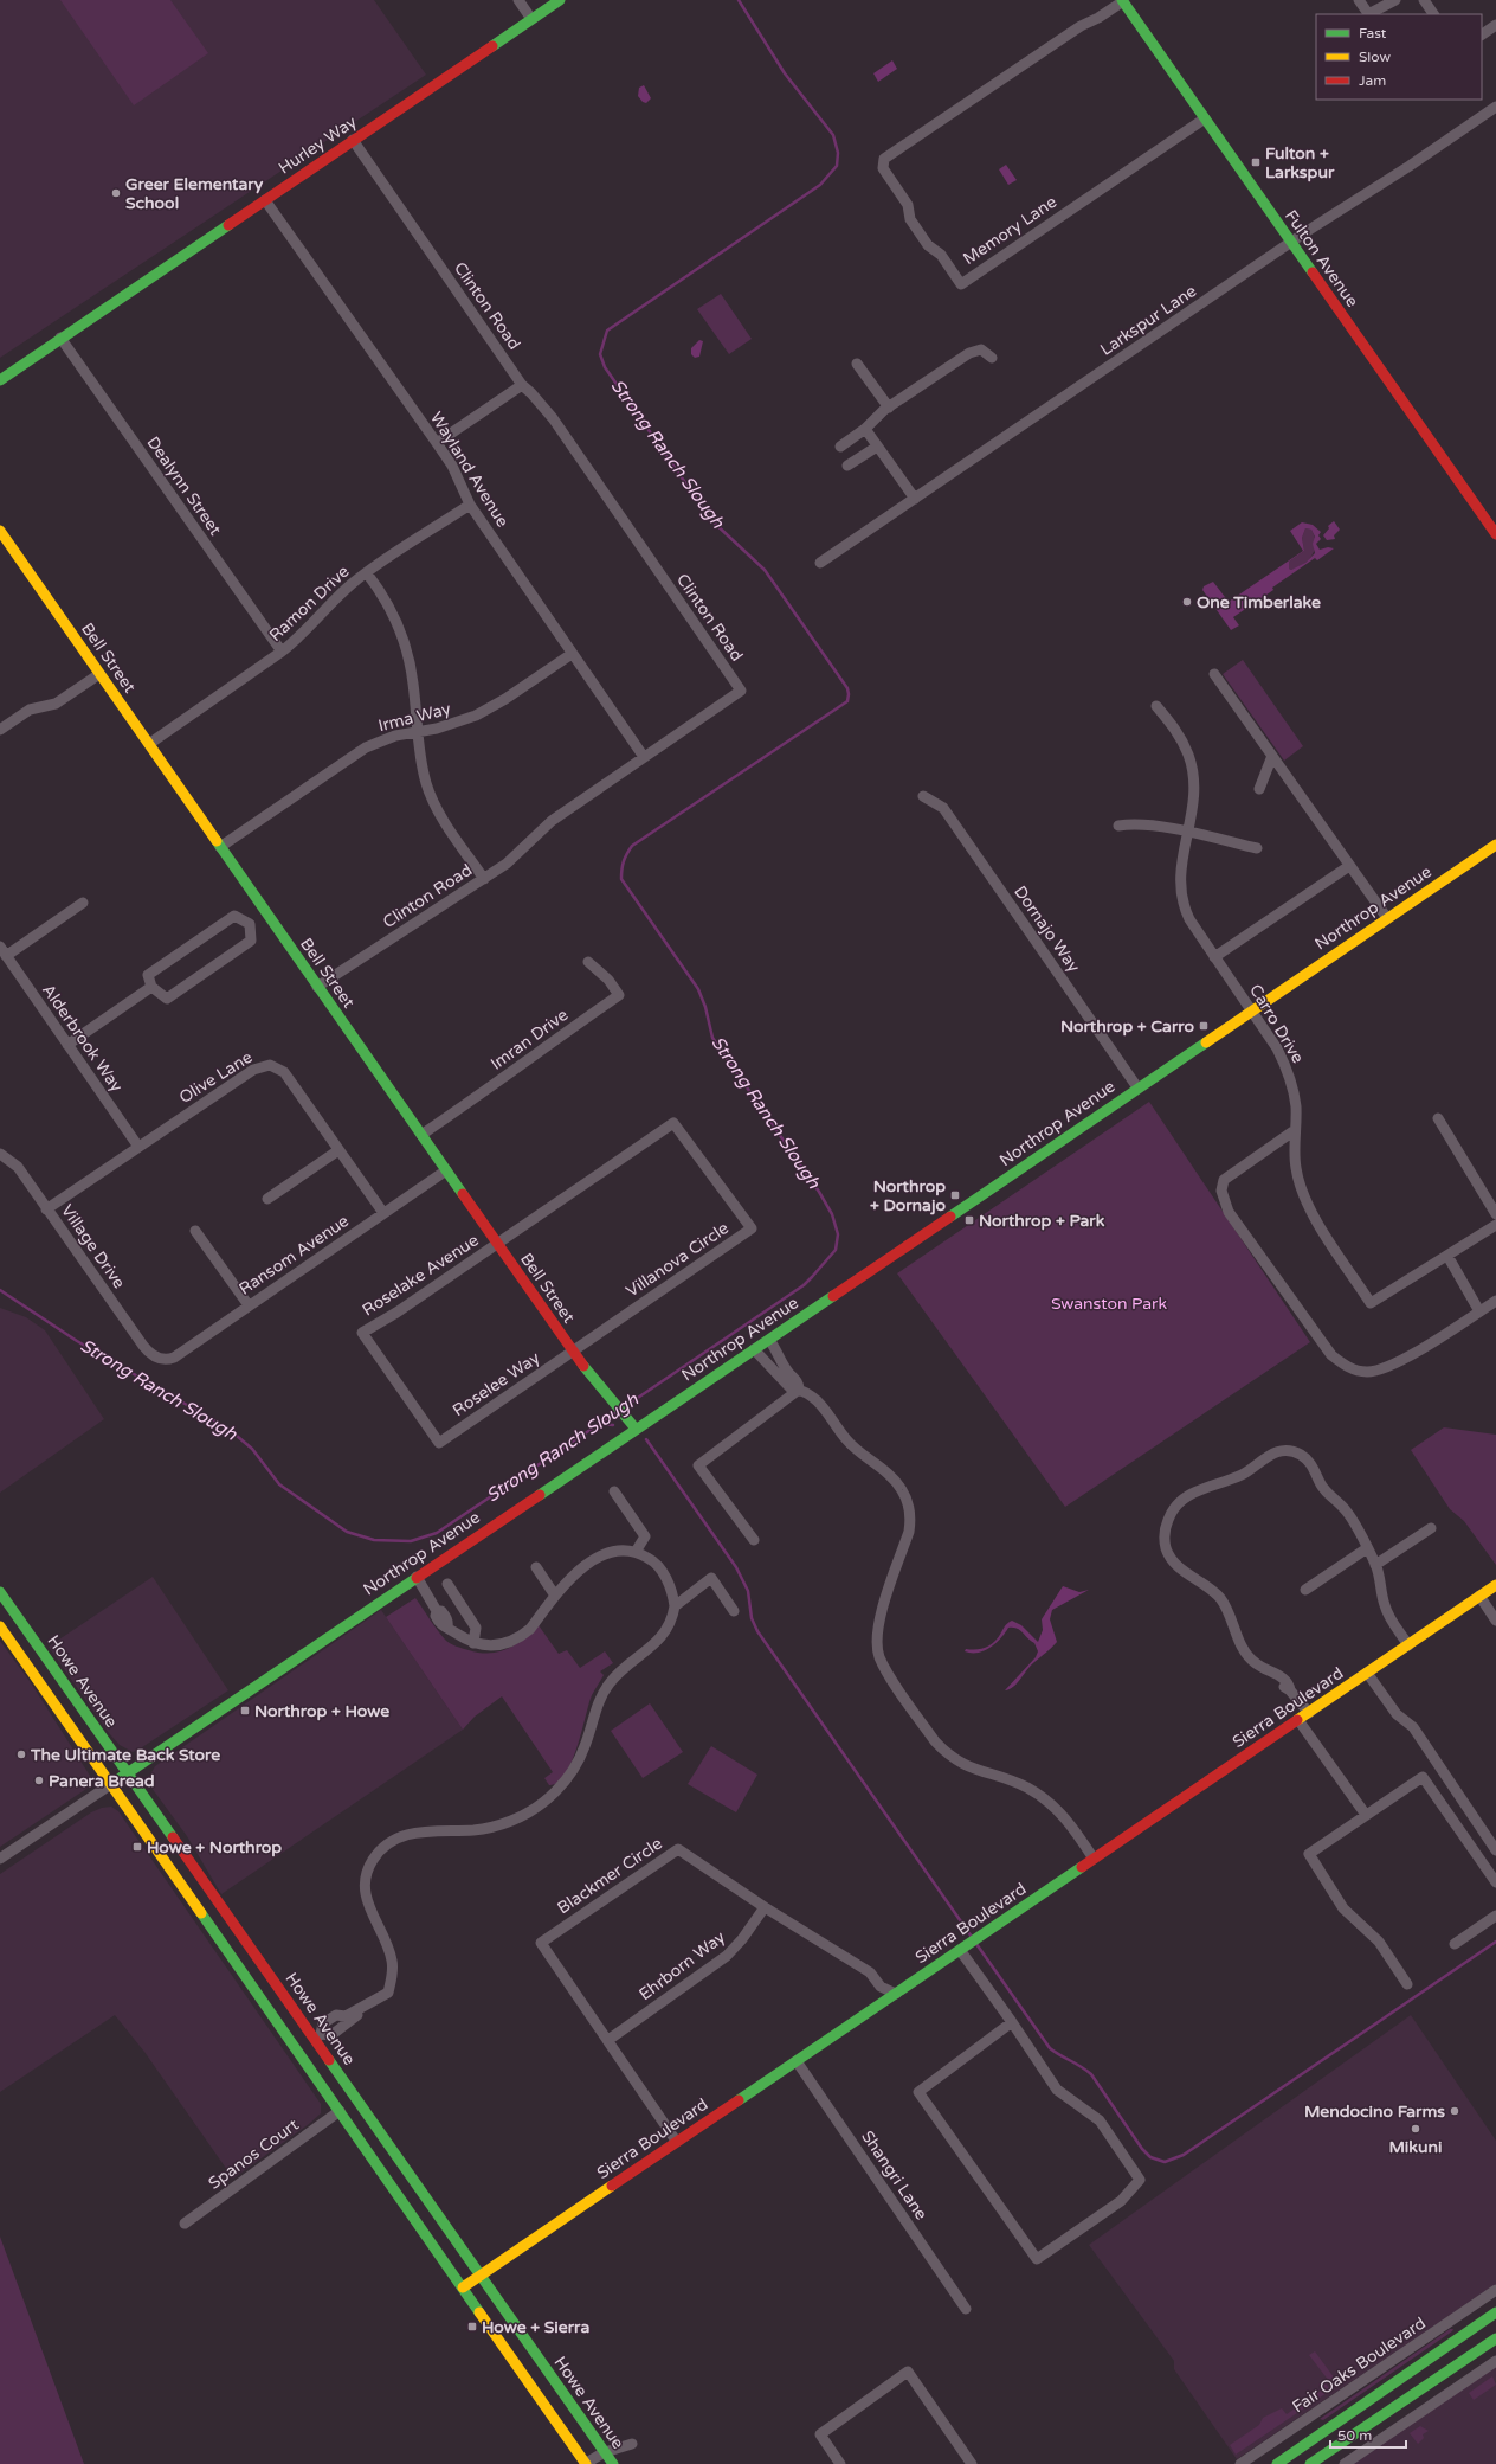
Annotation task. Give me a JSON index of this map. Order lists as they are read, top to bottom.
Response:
{
  "streets": {
    "street": [
      "Hurley Way",
      "Memory Lane",
      "Fulton Avenue",
      "Clinton Road",
      "Larkspur Lane",
      "Wayland Avenue",
      "Dealynn Street",
      "Ramon Drive",
      "Bell Street",
      "Irma Way",
      "Northrop Avenue",
      "Dornajo Way",
      "Carro Drive",
      "Alderbrook Way",
      "Imran Drive",
      "Olive Lane",
      "Village Drive",
      "Ransom Avenue",
      "Villanova Circle",
      "Roselake Avenue",
      "Roselee Way",
      "Howe Avenue",
      "Sierra Boulevard",
      "Blackmer Circle",
      "Ehrborn Way",
      "Spanos Court",
      "Shangri Lane",
      "Fair Oaks Boulevard"
    ]
  },
  "crossings": [
    ["Hurley Way", "Clinton Road"],
    ["Hurley Way", "Wayland Avenue"],
    ["Hurley Way", "Dealynn Street"],
    ["Memory Lane", "Fulton Avenue"],
    ["Fulton Avenue", "Larkspur Lane"],
    ["Clinton Road", "Wayland Avenue"],
    ["Clinton Road", "Bell Street"],
    ["Wayland Avenue", "Ramon Drive"],
    ["Wayland Avenue", "Irma Way"],
    ["Dealynn Street", "Ramon Drive"],
    ["Ramon Drive", "Bell Street"],
    ["Bell Street", "Irma Way"],
    ["Bell Street", "Northrop Avenue"],
    ["Bell Street", "Imran Drive"],
    ["Bell Street", "Ransom Avenue"],
    ["Bell Street", "Villanova Circle"],
    ["Bell Street", "Roselake Avenue"],
    ["Bell Street", "Roselee Way"],
    ["Northrop Avenue", "Dornajo Way"],
    ["Northrop Avenue", "Carro Drive"],
    ["Northrop Avenue", "Howe Avenue"],
    ["Alderbrook Way", "Olive Lane"],
    ["Olive Lane", "Village Drive"],
    ["Olive Lane", "Ransom Avenue"],
    ["Village Drive", "Ransom Avenue"],
    ["Villanova Circle", "Roselake Avenue"],
    ["Villanova Circle", "Roselee Way"],
    ["Roselake Avenue", "Roselee Way"],
    ["Howe Avenue", "Sierra Boulevard"],
    ["Sierra Boulevard", "Blackmer Circle"],
    ["Sierra Boulevard", "Shangri Lane"],
    ["Blackmer Circle", "Ehrborn Way"]
  ],
  "water": ["Strong Ranch Slough"],
  "parks": ["Swanston Park"],
  "places": {
    "transit": [
      "Fulton + Larkspur",
      "Northrop + Carro",
      "Northrop + Dornajo",
      "Northrop + Park",
      "Northrop + Howe",
      "Howe + Northrop",
      "Howe + Sierra"
    ],
    "other": [
      "Greer Elementary School",
      "One Timberlake",
      "The Ultimate Back Store",
      "Panera Bread",
      "Mendocino Farms",
      "Mikuni"
    ]
  },
  "legend": ["Fast", "Slow", "Jam"],
  "scale_bar": "50 m"
}
